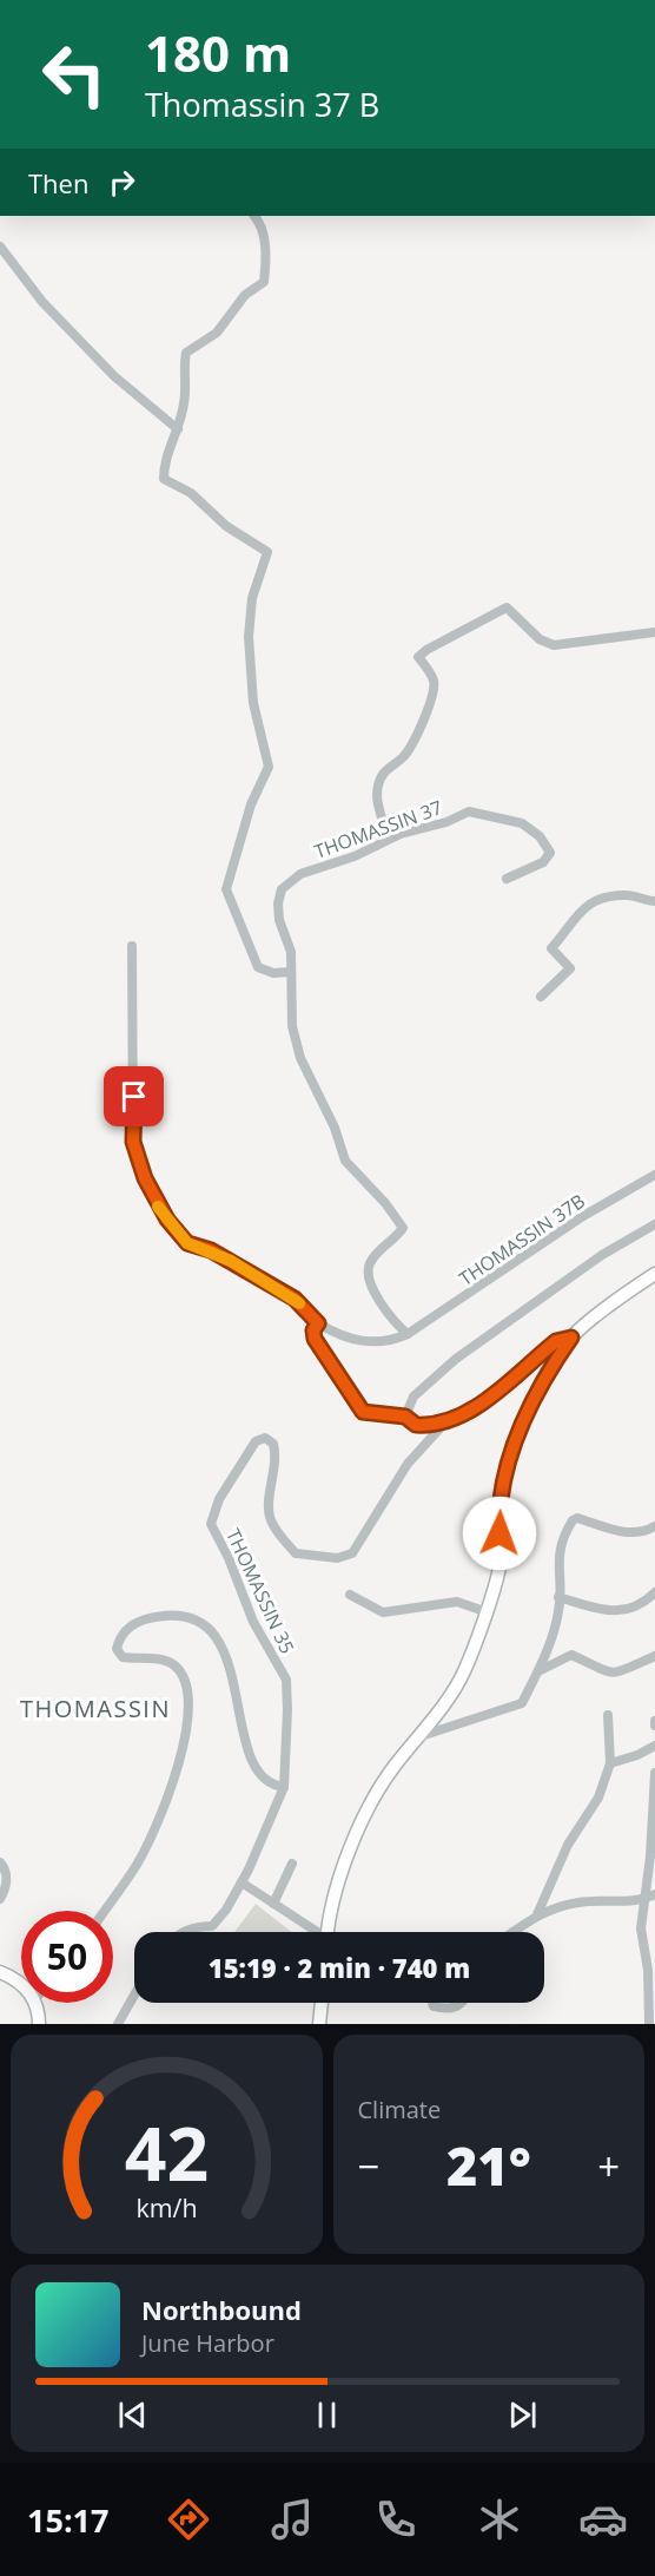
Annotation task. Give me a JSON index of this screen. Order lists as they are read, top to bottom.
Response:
{
  "streets": {
    "street": ["THOMASSIN 37", "THOMASSIN 37B", "THOMASSIN 35"]
  },
  "crossings": [
    ["THOMASSIN 37", "THOMASSIN 37B"]
  ],
  "districts": ["THOMASSIN"],
  "page": {
    "turn": ["180 m", "Thomassin 37 B"],
    "then": "Then",
    "limit": "50",
    "trip": "15:19 · 2 min · 740 m",
    "tile": "Climate",
    "heat": ["−", "21°", "+"],
    "song": ["Northbound", "June Harbor"],
    "tabs": "15:17",
    "gauge": ["42", "km/h"]
  }
}
